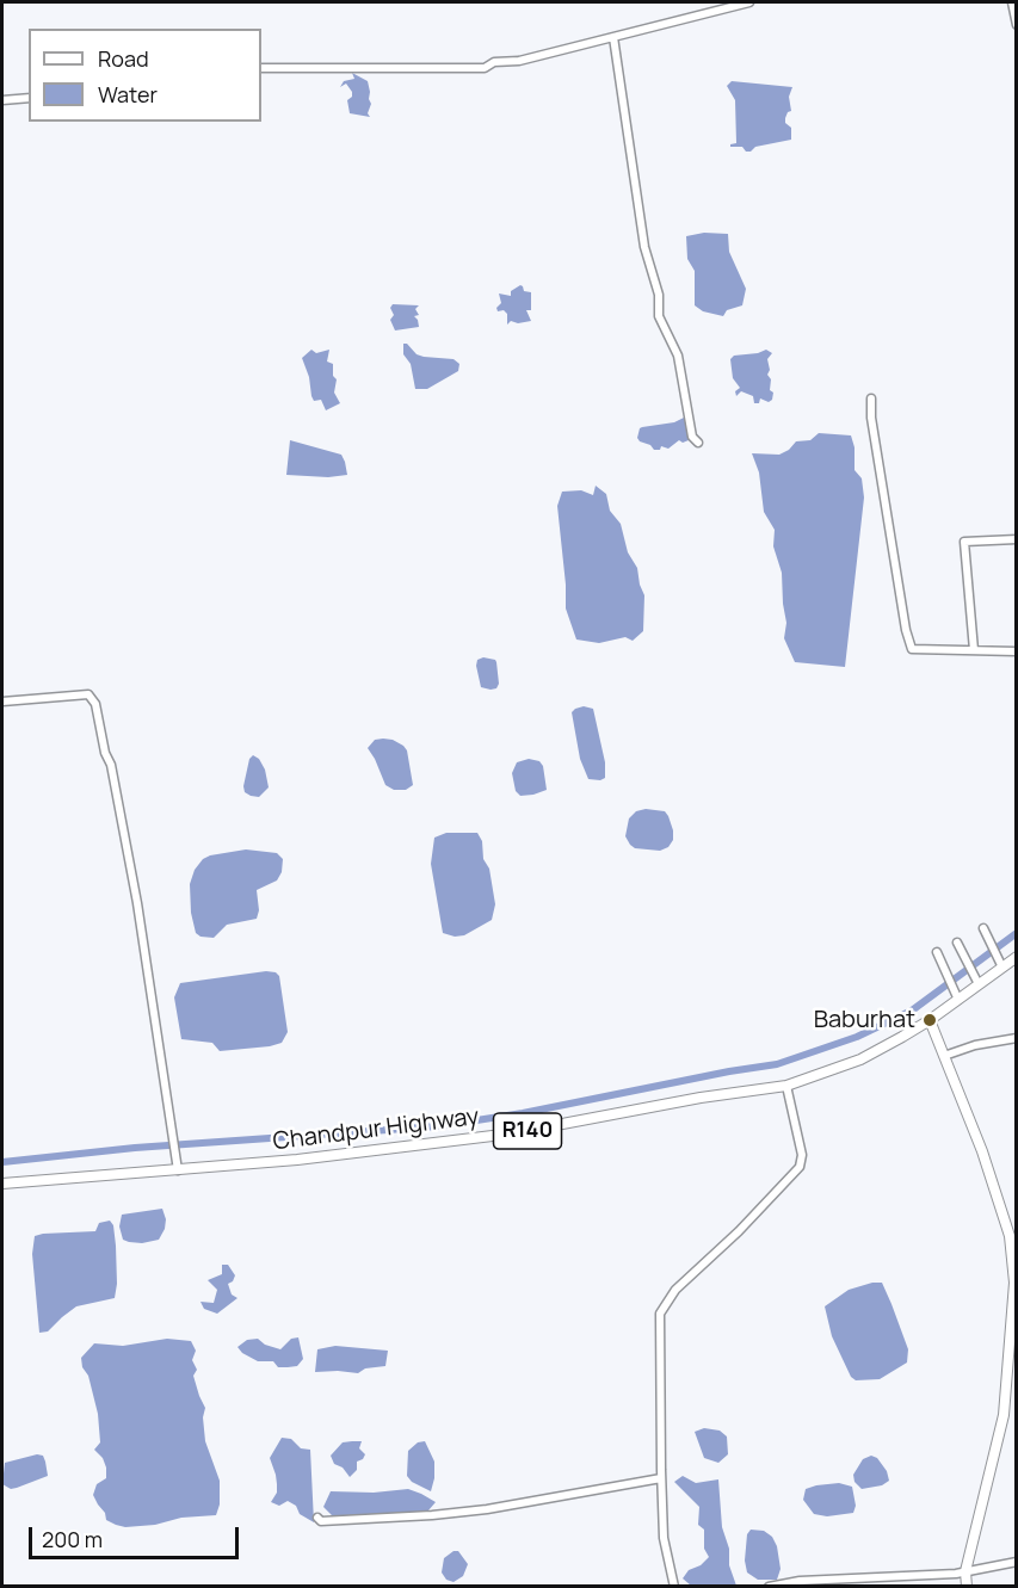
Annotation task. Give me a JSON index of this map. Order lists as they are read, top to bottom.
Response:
{
  "streets": {
    "main road": ["Chandpur Highway", "R140"]
  },
  "places": ["Baburhat"],
  "legend": ["Road", "Water"],
  "scale_bar": "200 m"
}
